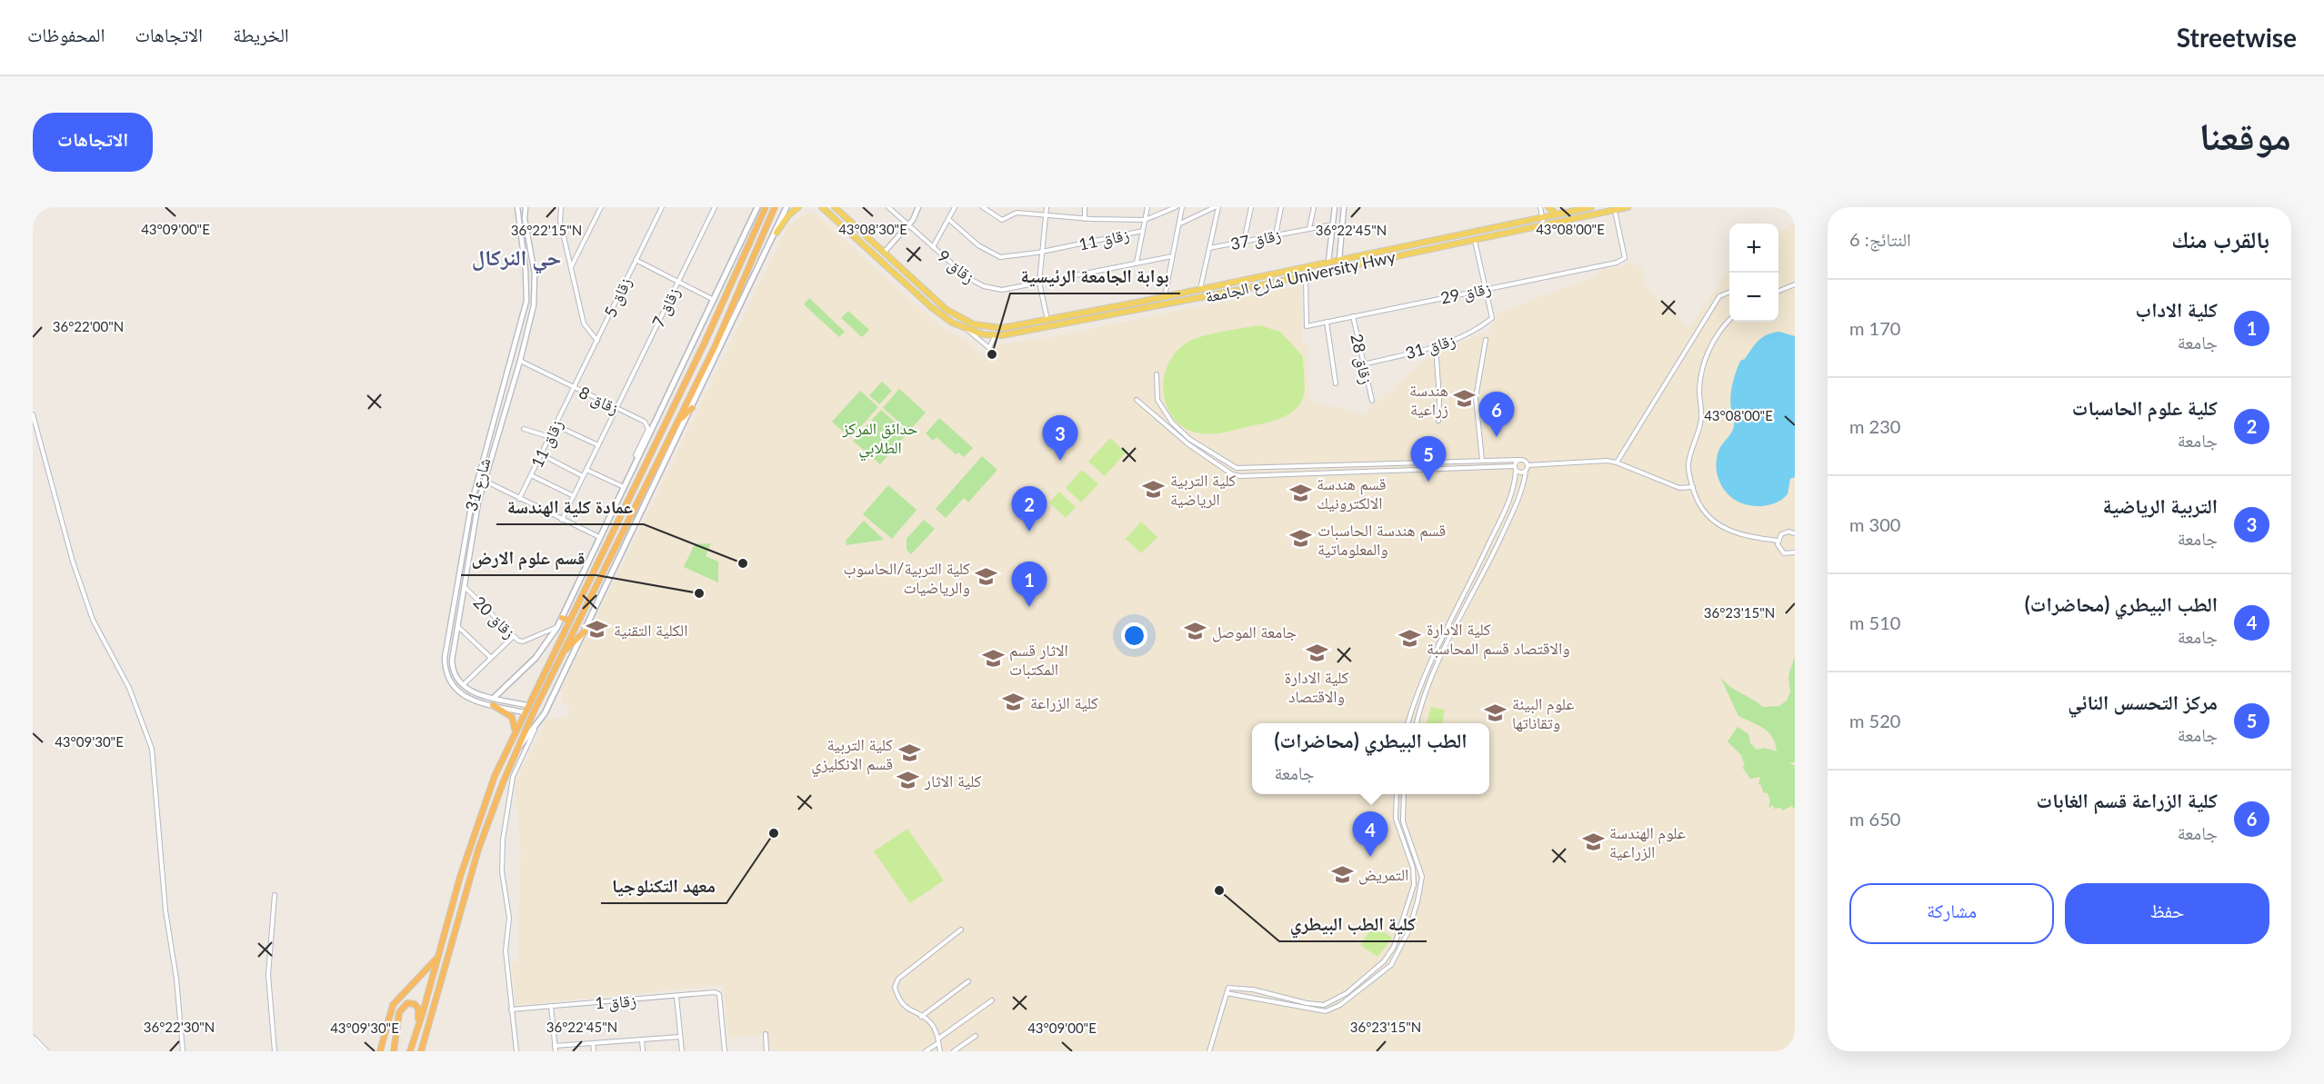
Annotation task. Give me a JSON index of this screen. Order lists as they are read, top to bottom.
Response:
{
  "streets": {
    "main road": ["شارع الجامعة University Hwy"],
    "street": [
      "زقاق 11",
      "زقاق 37",
      "زقاق 9",
      "زقاق 29",
      "زقاق 5",
      "زقاق 7",
      "زقاق 31",
      "زقاق 28",
      "زقاق 8",
      "شارع 31",
      "زقاق 20",
      "زقاق 1"
    ]
  },
  "crossings": [
    ["زقاق 11", "زقاق 5"],
    ["زقاق 11", "زقاق 8"],
    ["شارع الجامعة University Hwy", "زقاق 29"],
    ["زقاق 29", "زقاق 31"],
    ["زقاق 29", "زقاق 28"],
    ["زقاق 5", "زقاق 8"],
    ["زقاق 7", "زقاق 8"],
    ["زقاق 31", "زقاق 28"],
    ["زقاق 8", "شارع 31"],
    ["شارع 31", "زقاق 20"]
  ],
  "districts": ["حي النركال"],
  "parks": ["حدائق المركز الطلابي"],
  "places": {
    "other": [
      "بوابة الجامعة الرئيسية",
      "عمادة كلية الهندسة",
      "قسم علوم الارض",
      "معهد التكنلوجيا",
      "كلية الطب البيطري"
    ],
    "school or university": [
      "هندسة زراعية",
      "كلية التربية الرياضية",
      "قسم هندسة الالكترونيك",
      "قسم هندسة الحاسبات والمعلوماتية",
      "كلية التربية/الحاسوب والرياضيات",
      "الكلية التقنية",
      "جامعة الموصل",
      "كلية الادارة والاقتصاد قسم المحاسبة",
      "كلية الادارة والاقتصاد",
      "الاثار قسم المكتبات",
      "كلية الزراعة",
      "علوم البيئة وتقاناتها",
      "كلية التربية قسم الانكليزي",
      "كلية الاثار",
      "علوم الهندسة الزراعية",
      "التمريض"
    ]
  },
  "page": {
    "header": "Streetwise",
    "nav": ["الخريطة", "الاتجاهات", "المحفوظات"],
    "title": "موقعنا",
    "buttons": [
      "الاتجاهات",
      ["حفظ", "مشاركة"]
    ],
    "heading": ["بالقرب منك", "النتائج: 6"],
    "map_buttons": ["+", "−"],
    "list": [
      {
        "mark": "1",
        "name": "كلية الاداب",
        "note": "جامعة",
        "value": "170 m"
      },
      {
        "mark": "2",
        "name": "كلية علوم الحاسبات",
        "note": "جامعة",
        "value": "230 m"
      },
      {
        "mark": "3",
        "name": "التربية الرياضية",
        "note": "جامعة",
        "value": "300 m"
      },
      {
        "mark": "4",
        "name": "الطب البيطري (محاضرات)",
        "note": "جامعة",
        "value": "510 m"
      },
      {
        "mark": "5",
        "name": "مركز التحسس النائي",
        "note": "جامعة",
        "value": "520 m"
      },
      {
        "mark": "6",
        "name": "كلية الزراعة قسم الغابات",
        "note": "جامعة",
        "value": "650 m"
      }
    ],
    "pins": [
      "6",
      "3",
      "5",
      "2",
      "1",
      "4"
    ],
    "popup": ["الطب البيطري (محاضرات)", "جامعة"]
  },
  "coordinates": [
    "43°09'00\"E",
    "43°08'30\"E",
    "43°08'00\"E",
    "36°22'15\"N",
    "36°22'45\"N",
    "36°22'00\"N",
    "36°23'15\"N",
    "43°09'30\"E",
    "36°22'30\"N"
  ]
}
